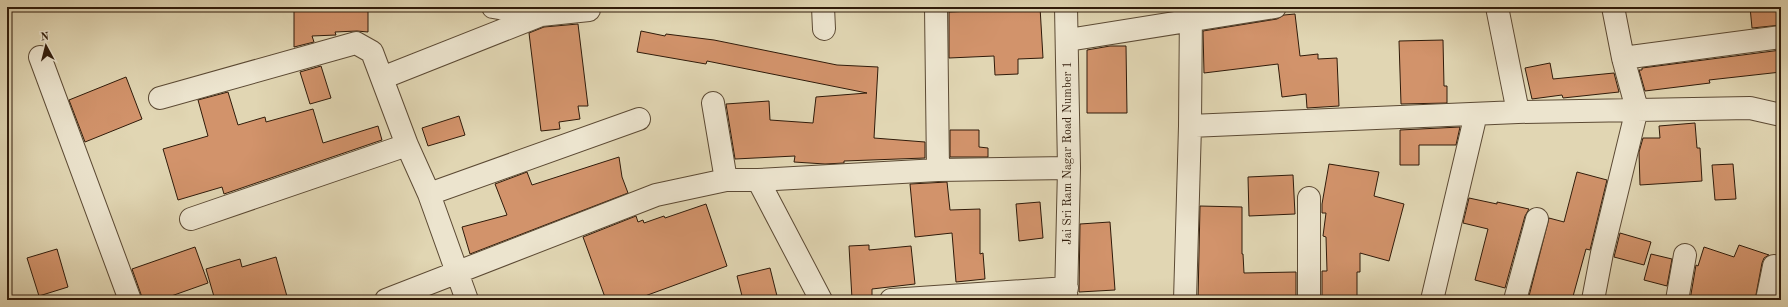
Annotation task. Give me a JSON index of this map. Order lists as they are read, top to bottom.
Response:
{
  "streets": {
    "street": ["Jai Sri Ram Nagar Road Number 1"]
  },
  "north": "top"
}
